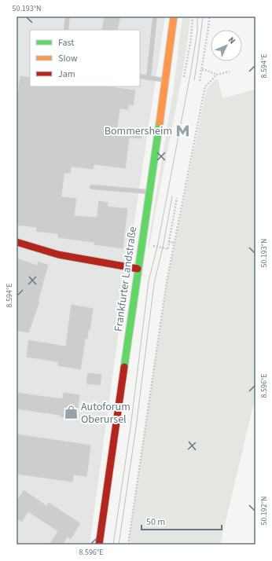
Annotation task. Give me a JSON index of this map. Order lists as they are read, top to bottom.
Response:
{
  "streets": {
    "main road": ["Frankfurter Landstraße"]
  },
  "places": {
    "metro station": ["Bommersheim"],
    "shop": ["Autoforum Oberursel"]
  },
  "legend": ["Fast", "Slow", "Jam"],
  "scale_bar": "50 m",
  "north": "top right",
  "coordinates": [
    "50.193°N",
    "8.594°E",
    "8.596°E",
    "50.192°N"
  ]
}
